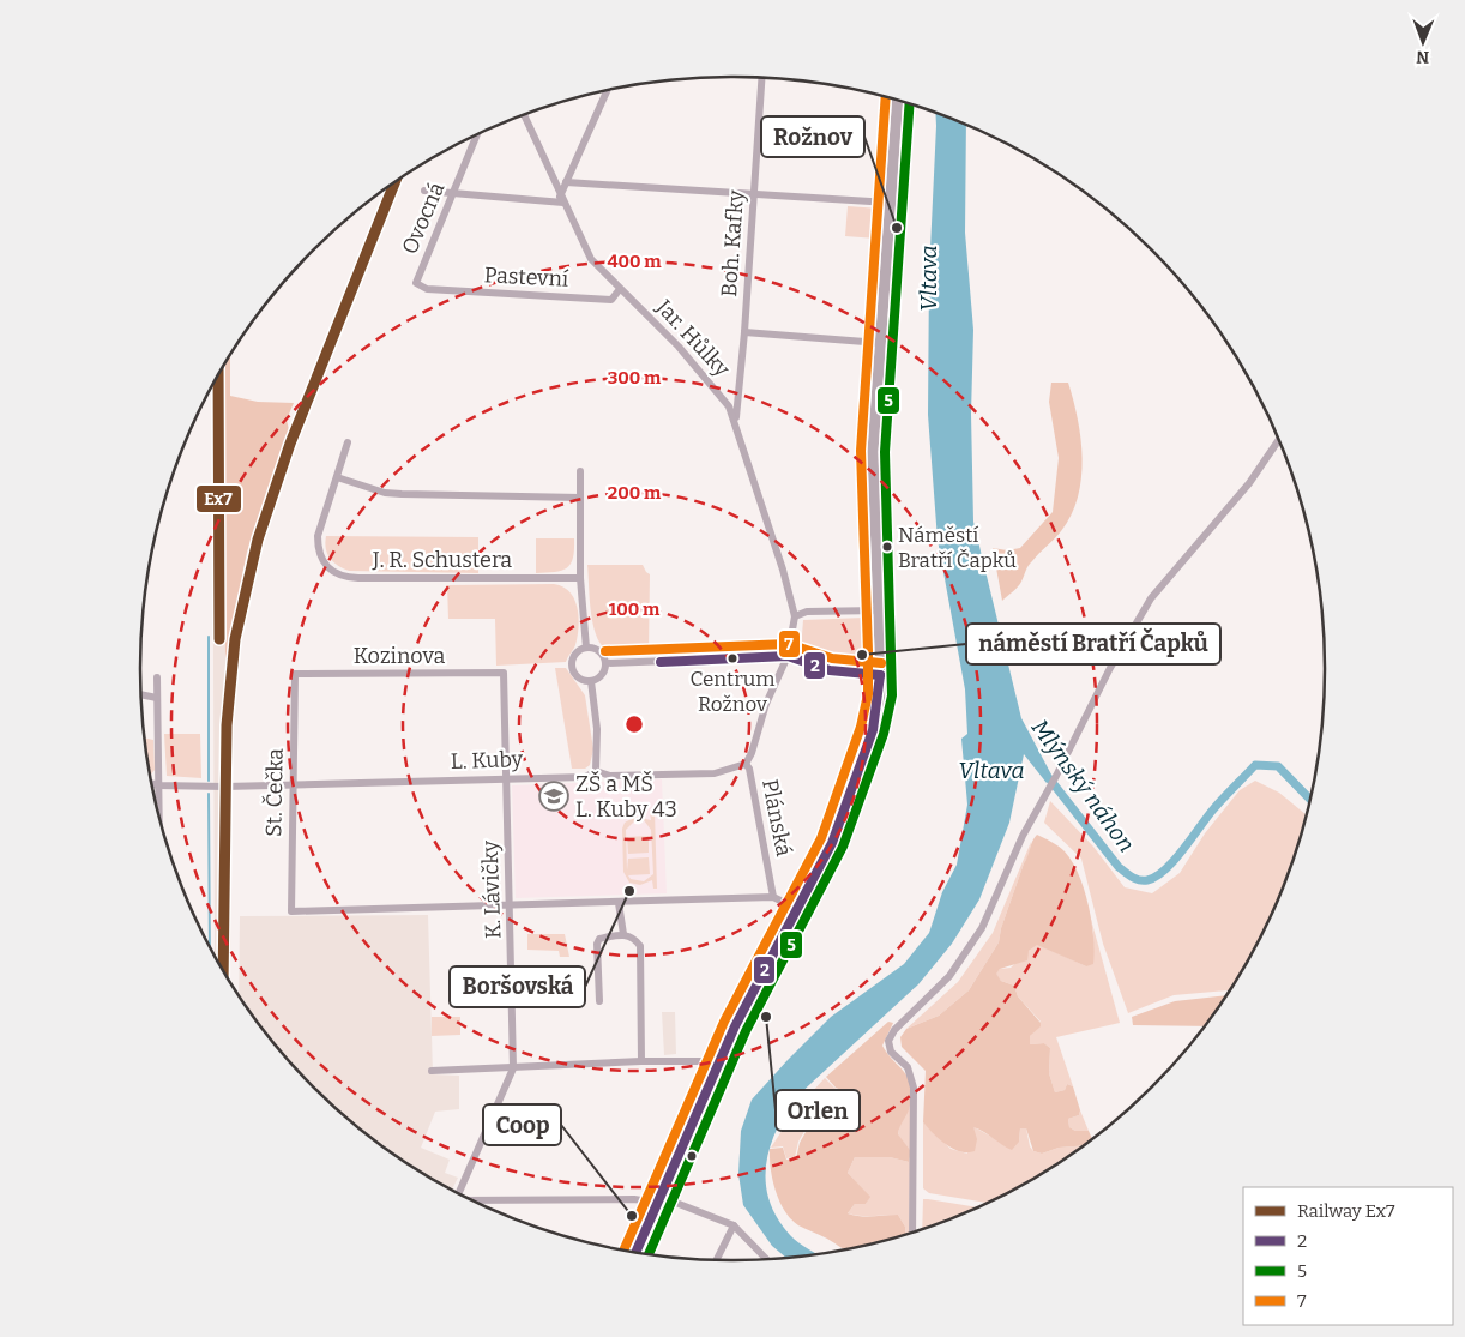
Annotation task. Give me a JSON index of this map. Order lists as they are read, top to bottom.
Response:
{
  "streets": {
    "street": [
      "Ovocná",
      "Boh. Kafky",
      "Pastevní",
      "Jar. Hůlky",
      "J. R. Schustera",
      "Kozinova",
      "L. Kuby",
      "St. Čečka",
      "Plánská",
      "K. Lávičky"
    ]
  },
  "crossings": [
    ["Ovocná", "Pastevní"],
    ["Boh. Kafky", "Jar. Hůlky"],
    ["Pastevní", "Jar. Hůlky"],
    ["Jar. Hůlky", "Plánská"],
    ["Kozinova", "St. Čečka"],
    ["Kozinova", "K. Lávičky"],
    ["L. Kuby", "St. Čečka"],
    ["L. Kuby", "Plánská"],
    ["L. Kuby", "K. Lávičky"],
    ["St. Čečka", "K. Lávičky"]
  ],
  "water": ["Vltava", "Mlýnský náhon"],
  "places": {
    "other": [
      "Rožnov",
      "Náměstí Bratří Čapků",
      "náměstí Bratří Čapků",
      "Centrum Rožnov",
      "Boršovská",
      "Orlen",
      "Coop"
    ],
    "school or university": ["ZŠ a MŠ L. Kuby 43"]
  },
  "lines": [
    "transit line 7",
    "transit line 5",
    "rail line Ex7",
    "transit line 2"
  ],
  "legend": [
    "Railway Ex7",
    "2",
    "5",
    "7"
  ],
  "north": "bottom",
  "rings": [
    "400 m",
    "300 m",
    "200 m",
    "100 m"
  ]
}
